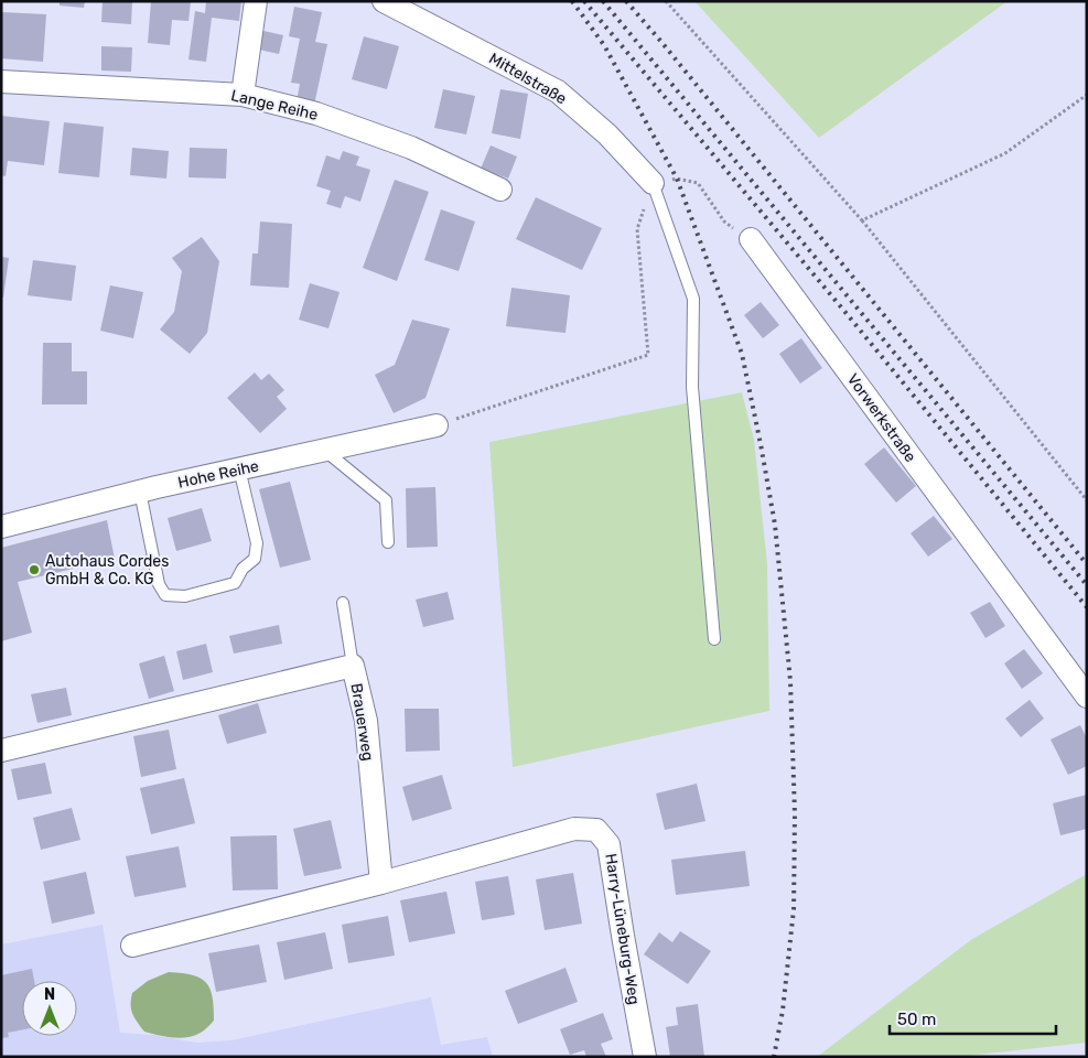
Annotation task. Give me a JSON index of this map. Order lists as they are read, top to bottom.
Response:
{
  "streets": {
    "street": [
      "Mittelstraße",
      "Lange Reihe",
      "Vorwerkstraße",
      "Hohe Reihe",
      "Brauerweg",
      "Harry-Lüneburg-Weg"
    ]
  },
  "crossings": [
    ["Brauerweg", "Harry-Lüneburg-Weg"]
  ],
  "places": ["Autohaus Cordes GmbH & Co. KG"],
  "scale_bar": "50 m",
  "north": "top"
}
